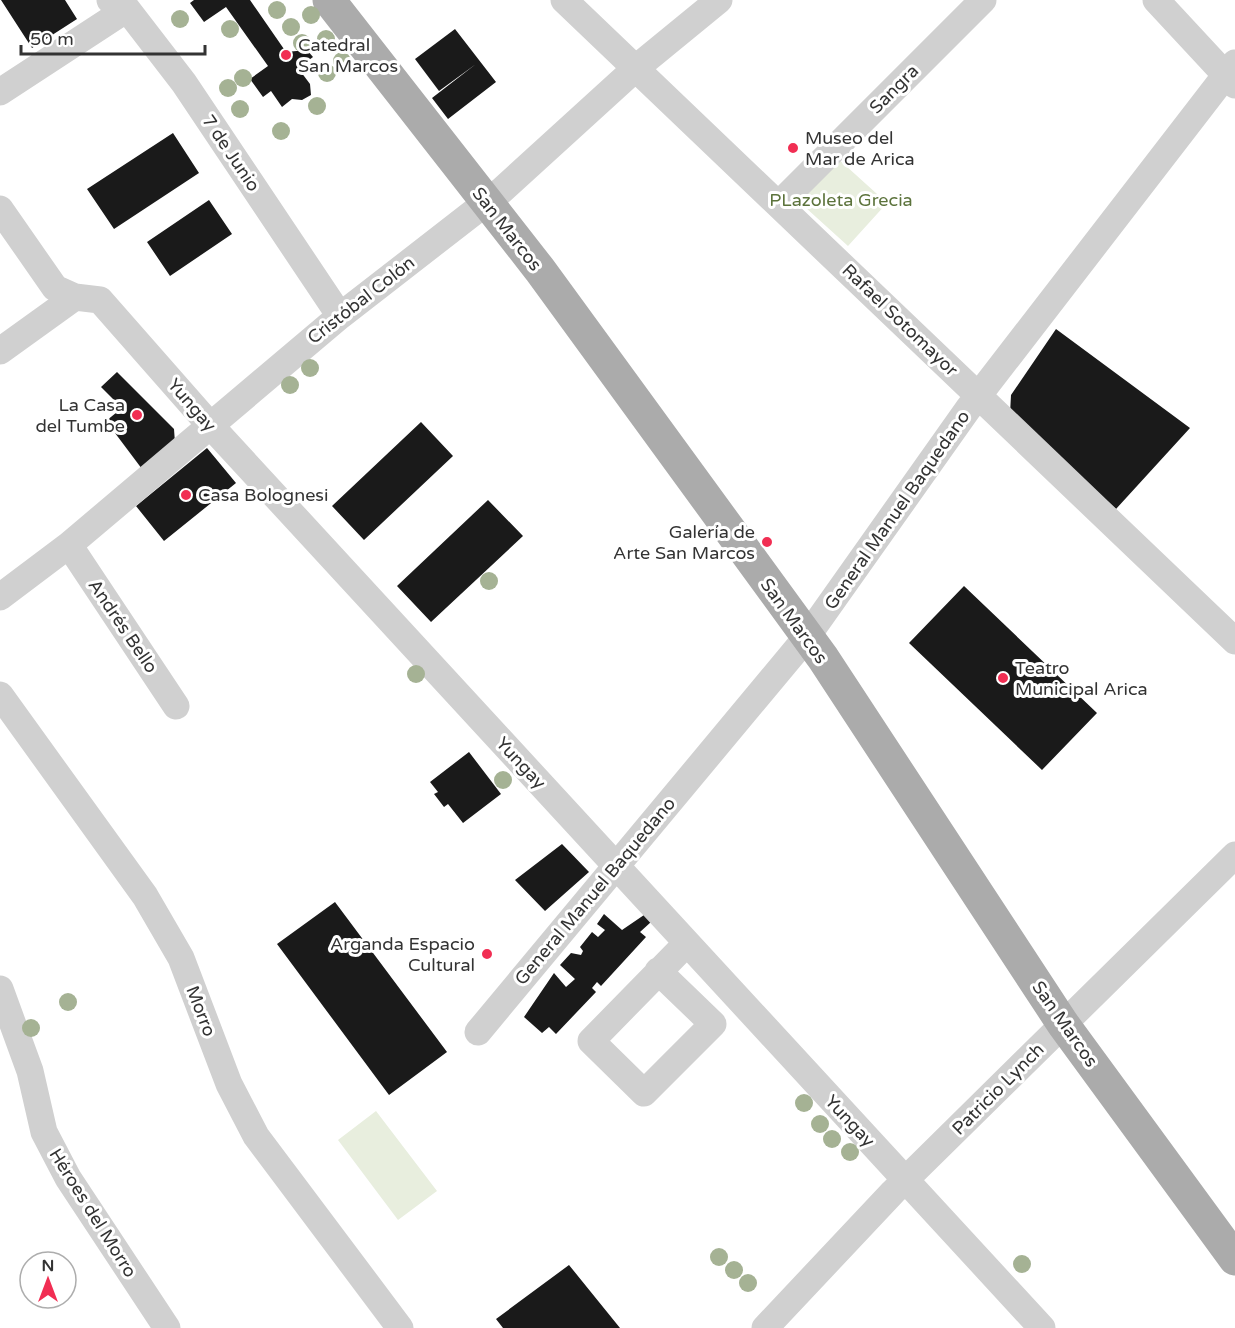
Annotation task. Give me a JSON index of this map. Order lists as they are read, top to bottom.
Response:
{
  "streets": {
    "main road": ["San Marcos"],
    "street": [
      "Sangra",
      "7 de Junio",
      "Cristóbal Colón",
      "Rafael Sotomayor",
      "Yungay",
      "General Manuel Baquedano",
      "Andrés Bello",
      "Morro",
      "Patricio Lynch",
      "Héroes del Morro"
    ]
  },
  "crossings": [
    ["Sangra", "Rafael Sotomayor"],
    ["7 de Junio", "Cristóbal Colón"],
    ["San Marcos", "Cristóbal Colón"],
    ["San Marcos", "General Manuel Baquedano"],
    ["San Marcos", "Patricio Lynch"],
    ["Cristóbal Colón", "Rafael Sotomayor"],
    ["Cristóbal Colón", "Yungay"],
    ["Cristóbal Colón", "Andrés Bello"],
    ["Rafael Sotomayor", "General Manuel Baquedano"],
    ["Yungay", "General Manuel Baquedano"],
    ["Yungay", "Patricio Lynch"]
  ],
  "parks": ["PLazoleta Grecia"],
  "places": [
    "Catedral San Marcos",
    "Museo del Mar de Arica",
    "La Casa del Tumbe",
    "Casa Bolognesi",
    "Galería de Arte San Marcos",
    "Teatro Municipal Arica",
    "Arganda Espacio Cultural"
  ],
  "scale_bar": "50 m",
  "north": "top"
}
